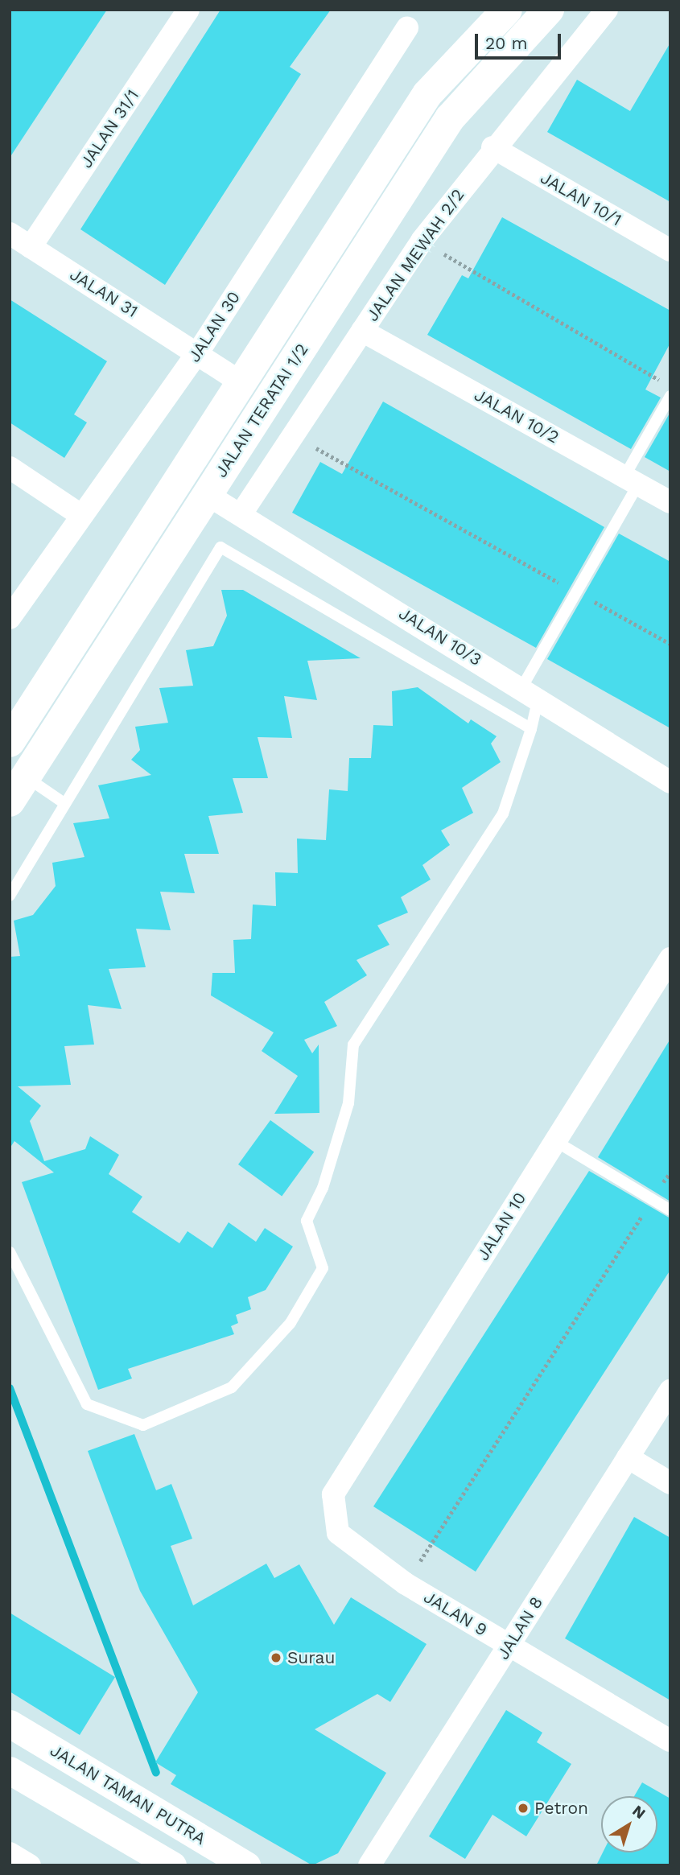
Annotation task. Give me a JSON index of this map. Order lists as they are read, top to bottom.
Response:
{
  "streets": {
    "main road": ["JALAN TERATAI 1/2"],
    "street": [
      "JALAN 31/1",
      "JALAN 10/1",
      "JALAN MEWAH 2/2",
      "JALAN 31",
      "JALAN 30",
      "JALAN 10/2",
      "JALAN 10/3",
      "JALAN 10",
      "JALAN 9",
      "JALAN 8",
      "JALAN TAMAN PUTRA"
    ]
  },
  "crossings": [
    ["JALAN 31/1", "JALAN 31"],
    ["JALAN 10/1", "JALAN MEWAH 2/2"],
    ["JALAN MEWAH 2/2", "JALAN 10/2"],
    ["JALAN MEWAH 2/2", "JALAN 10/3"],
    ["JALAN 31", "JALAN 30"],
    ["JALAN 31", "JALAN TERATAI 1/2"],
    ["JALAN TERATAI 1/2", "JALAN 10/3"],
    ["JALAN 10", "JALAN 9"],
    ["JALAN 9", "JALAN 8"]
  ],
  "places": ["Surau", "Petron"],
  "scale_bar": "20 m",
  "north": "top right"
}
